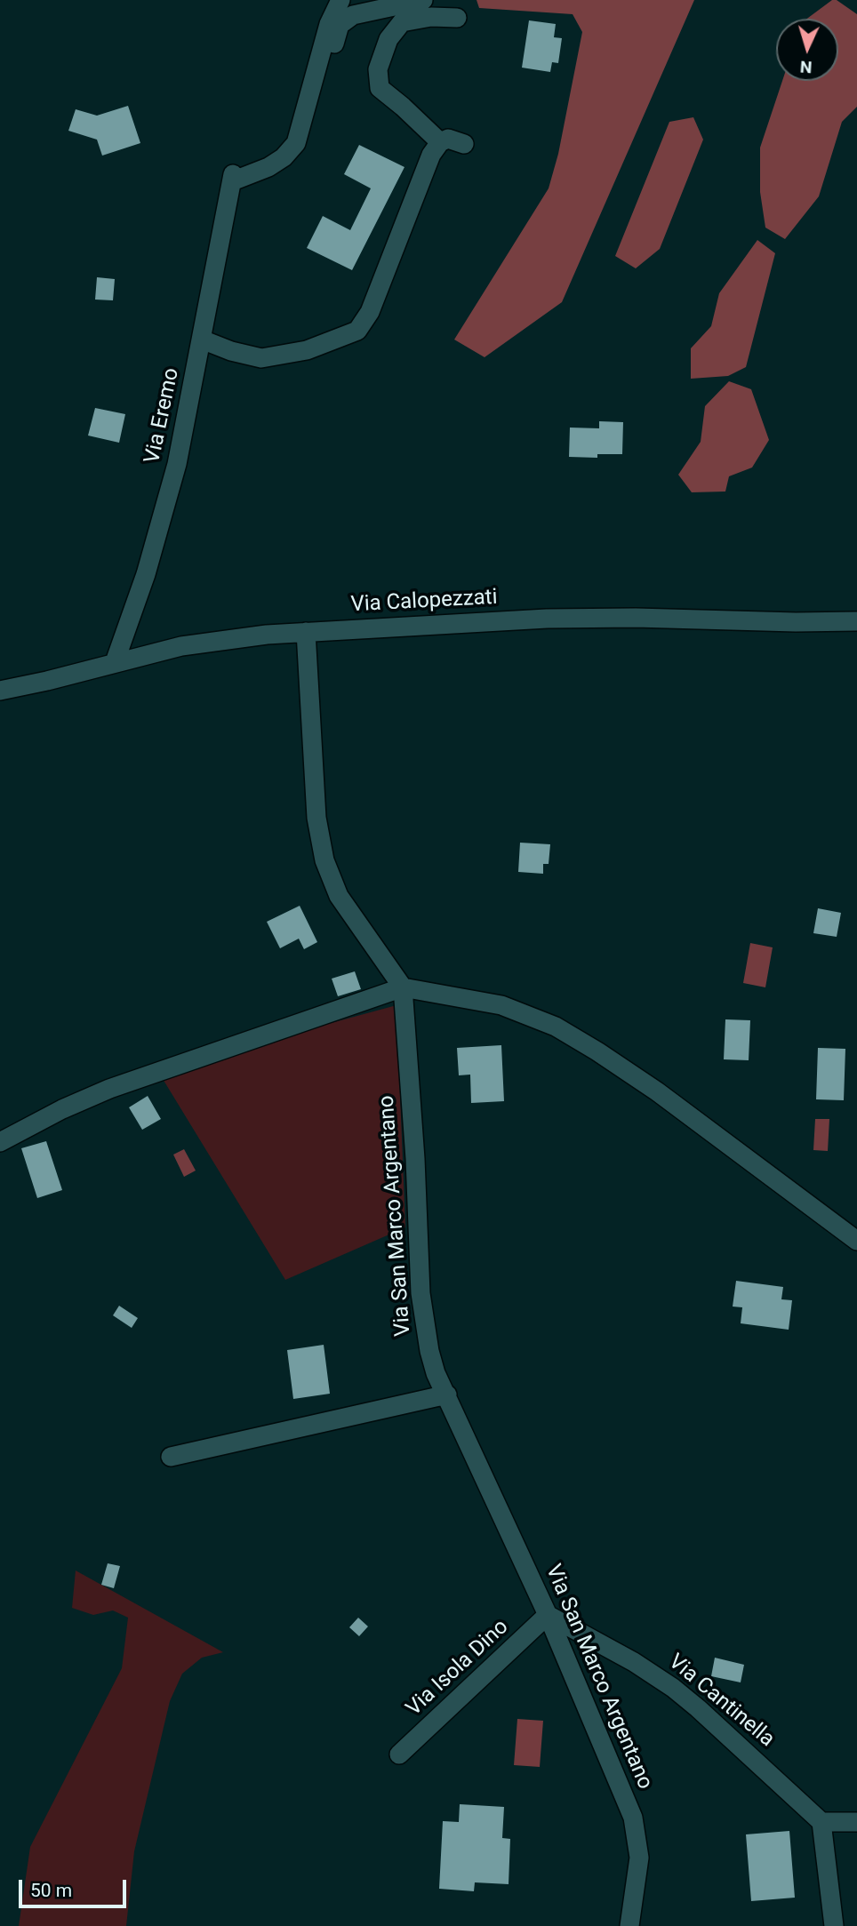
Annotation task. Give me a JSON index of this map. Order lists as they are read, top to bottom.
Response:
{
  "streets": {
    "street": [
      "Via Eremo",
      "Via Calopezzati",
      "Via San Marco Argentano",
      "Via Isola Dino",
      "Via Cantinella"
    ]
  },
  "crossings": [
    ["Via Eremo", "Via Calopezzati"],
    ["Via San Marco Argentano", "Via Isola Dino"],
    ["Via San Marco Argentano", "Via Cantinella"],
    ["Via Isola Dino", "Via Cantinella"]
  ],
  "scale_bar": "50 m",
  "north": "bottom"
}
